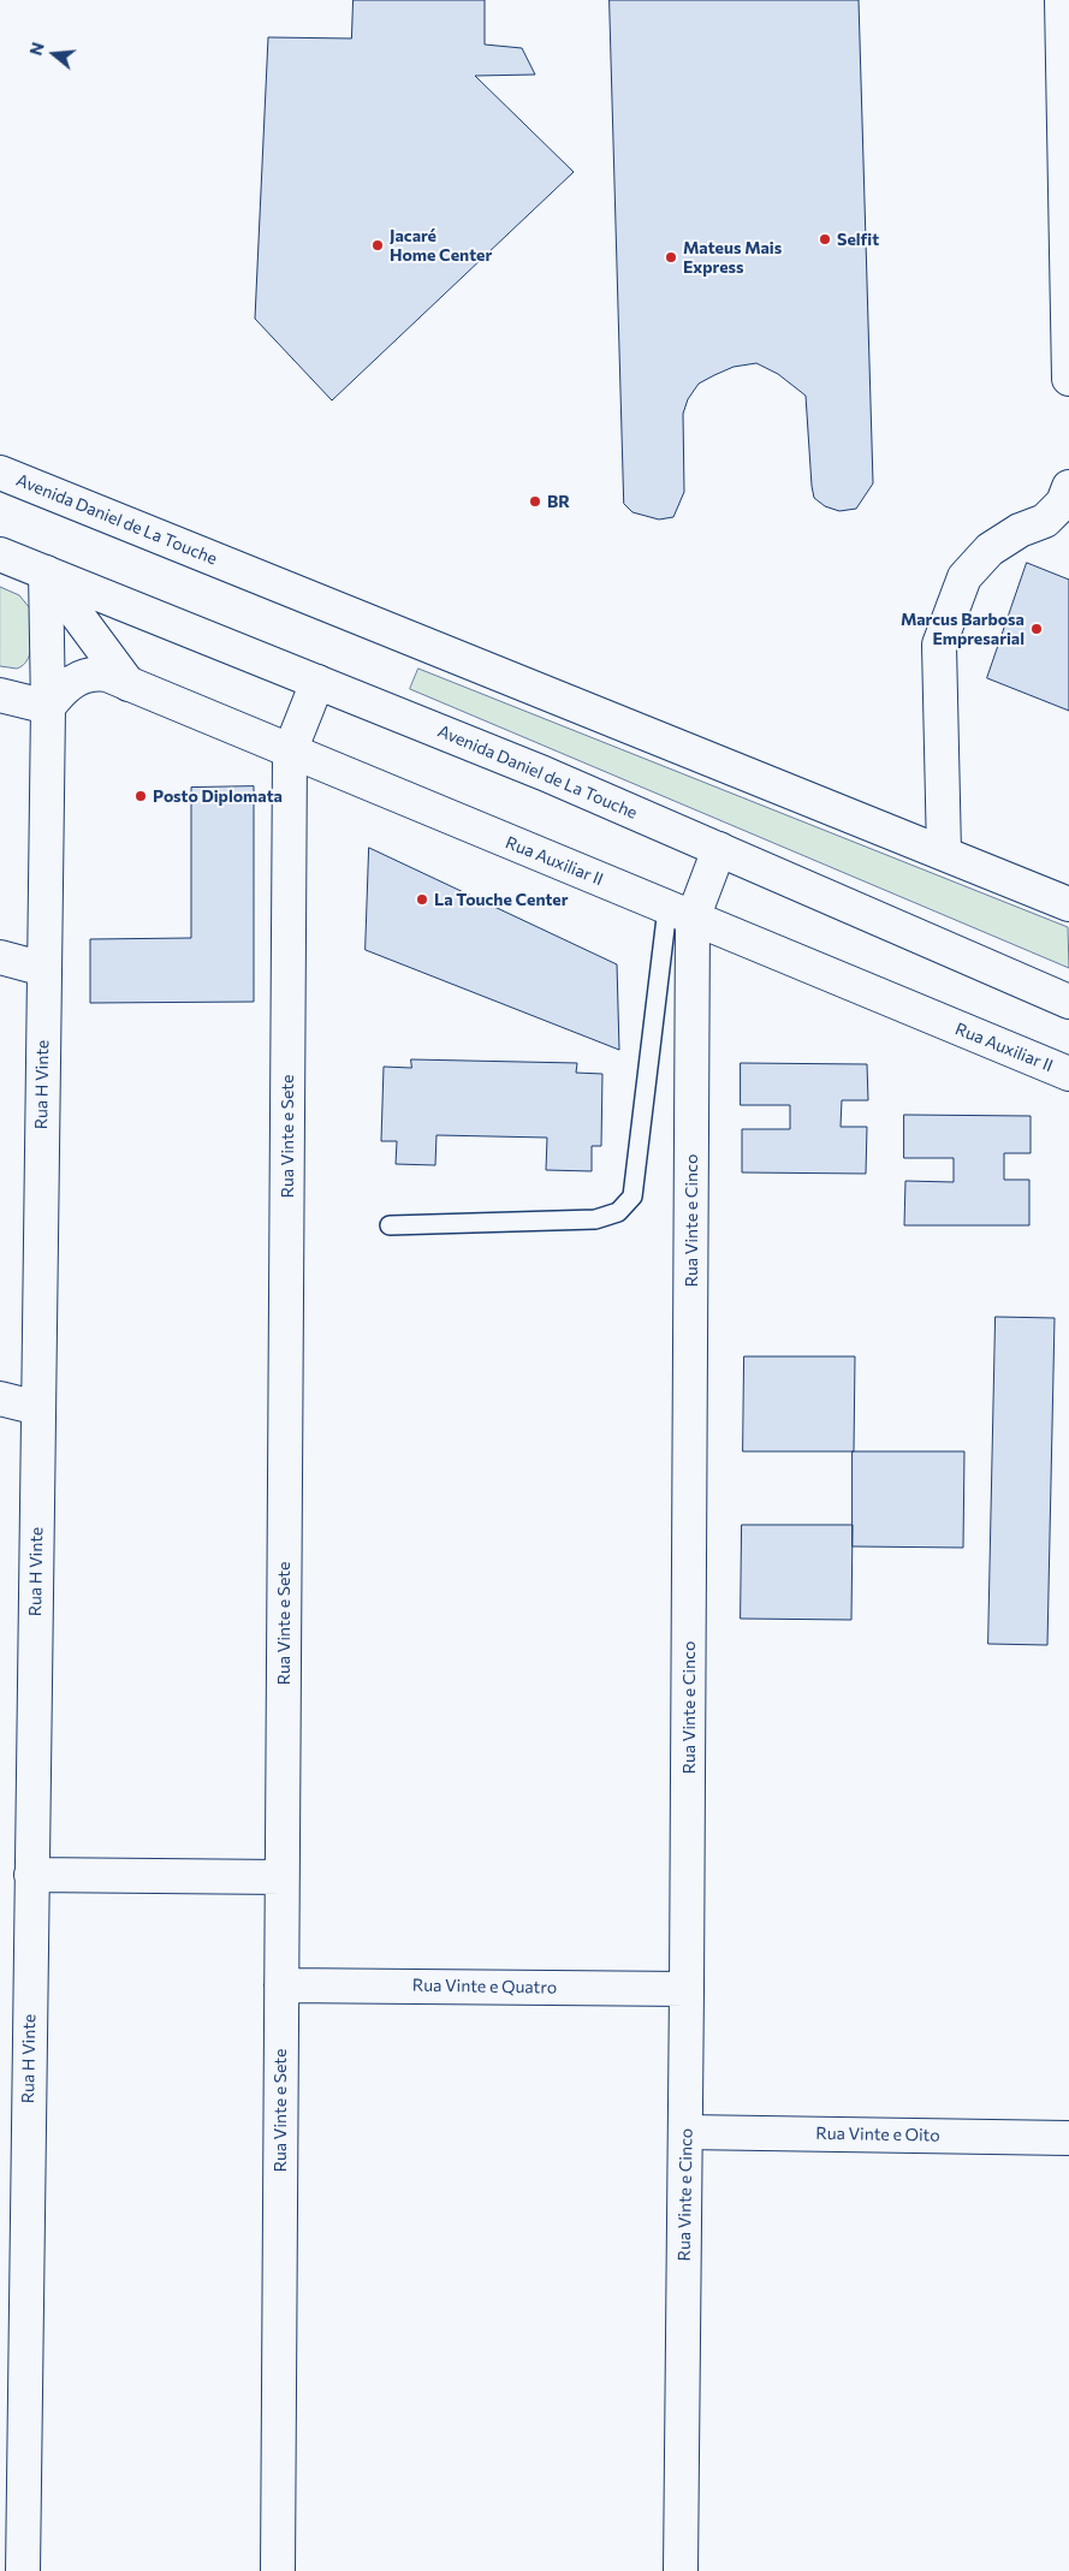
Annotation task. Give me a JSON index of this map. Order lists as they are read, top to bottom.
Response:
{
  "streets": {
    "street": [
      "Avenida Daniel de La Touche",
      "Rua Auxiliar II",
      "Rua H Vinte",
      "Rua Vinte e Sete",
      "Rua Vinte e Cinco",
      "Rua Vinte e Quatro",
      "Rua Vinte e Oito"
    ]
  },
  "crossings": [
    ["Avenida Daniel de La Touche", "Rua H Vinte"],
    ["Avenida Daniel de La Touche", "Rua Vinte e Sete"],
    ["Avenida Daniel de La Touche", "Rua Vinte e Cinco"],
    ["Rua Auxiliar II", "Rua H Vinte"],
    ["Rua Auxiliar II", "Rua Vinte e Sete"],
    ["Rua Auxiliar II", "Rua Vinte e Cinco"],
    ["Rua Vinte e Sete", "Rua Vinte e Quatro"],
    ["Rua Vinte e Cinco", "Rua Vinte e Quatro"],
    ["Rua Vinte e Cinco", "Rua Vinte e Oito"]
  ],
  "places": [
    "Selfit",
    "Jacaré Home Center",
    "Mateus Mais Express",
    "BR",
    "Marcus Barbosa Empresarial",
    "Posto Diplomata",
    "La Touche Center"
  ],
  "north": "left"
}
